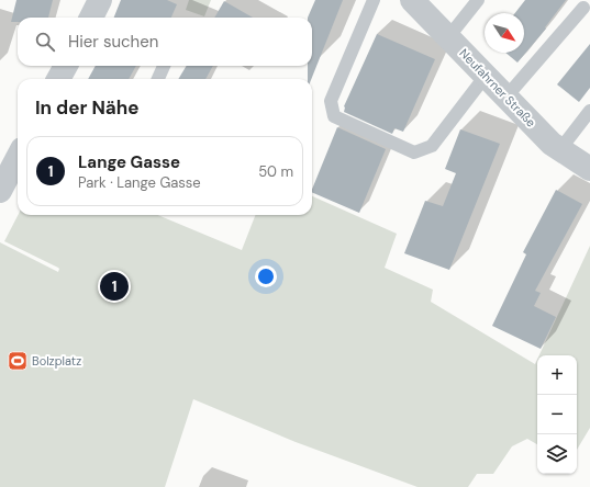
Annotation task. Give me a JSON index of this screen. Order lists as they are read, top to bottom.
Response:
{
  "streets": {
    "street": ["Neufahrner Straße"]
  },
  "places": {
    "sports": ["Bolzplatz"]
  },
  "north": "bottom right",
  "page": {
    "search": "Hier suchen",
    "heading": "In der Nähe",
    "list": [
      {
        "mark": "1",
        "name": "Lange Gasse",
        "note": "Park · Lange Gasse",
        "value": "50 m"
      }
    ],
    "pins": "1",
    "map_buttons": ["+", "−"]
  }
}
